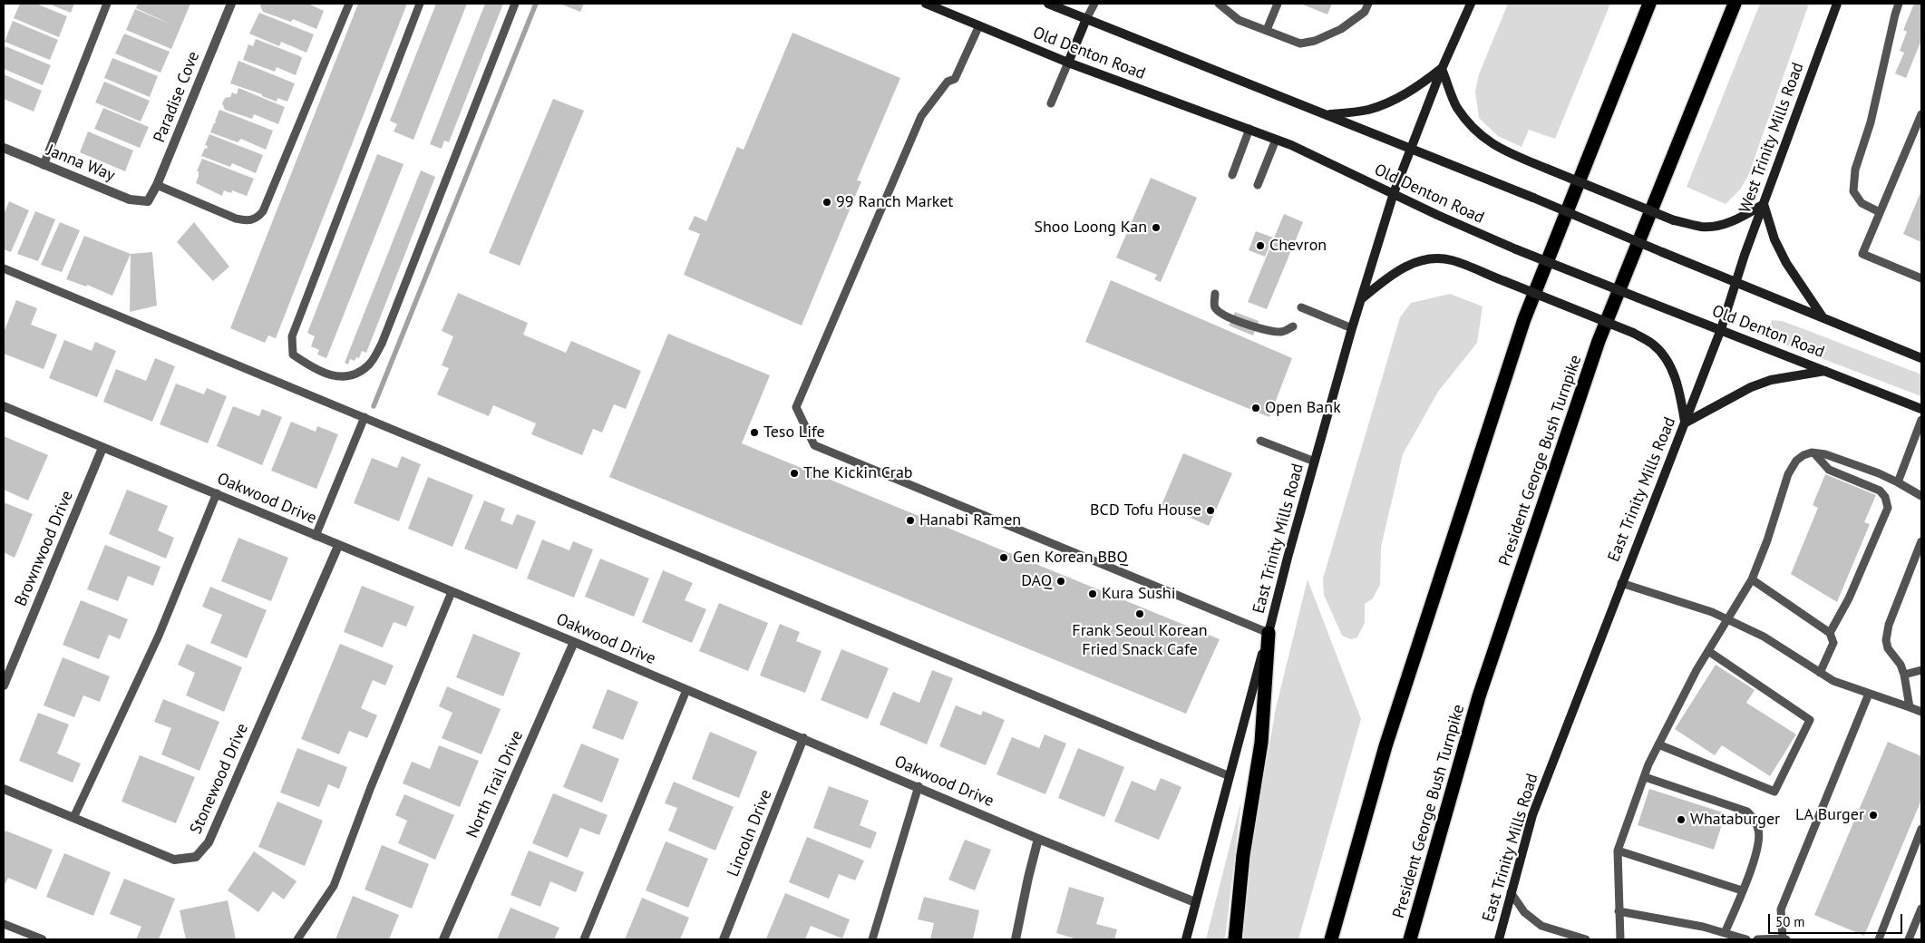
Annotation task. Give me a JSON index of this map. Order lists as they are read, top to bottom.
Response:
{
  "streets": {
    "highway": ["President George Bush Turnpike"],
    "main road": ["Old Denton Road", "West Trinity Mills Road", "East Trinity Mills Road"],
    "street": [
      "Paradise Cove",
      "Janna Way",
      "Oakwood Drive",
      "Brownwood Drive",
      "Stonewood Drive",
      "North Trail Drive",
      "Lincoln Drive"
    ]
  },
  "crossings": [
    ["Old Denton Road", "West Trinity Mills Road"],
    ["Old Denton Road", "East Trinity Mills Road"],
    ["Paradise Cove", "Janna Way"],
    ["West Trinity Mills Road", "East Trinity Mills Road"],
    ["East Trinity Mills Road", "Oakwood Drive"],
    ["Oakwood Drive", "Brownwood Drive"],
    ["Oakwood Drive", "Stonewood Drive"],
    ["Oakwood Drive", "North Trail Drive"],
    ["Oakwood Drive", "Lincoln Drive"]
  ],
  "places": [
    "99 Ranch Market",
    "Shoo Loong Kan",
    "Chevron",
    "Open Bank",
    "Teso Life",
    "The Kickin Crab",
    "BCD Tofu House",
    "Hanabi Ramen",
    "Gen Korean BBQ",
    "DAQ",
    "Kura Sushi",
    "Frank Seoul Korean Fried Snack Cafe",
    "LA Burger",
    "Whataburger"
  ],
  "scale_bar": "50 m"
}
